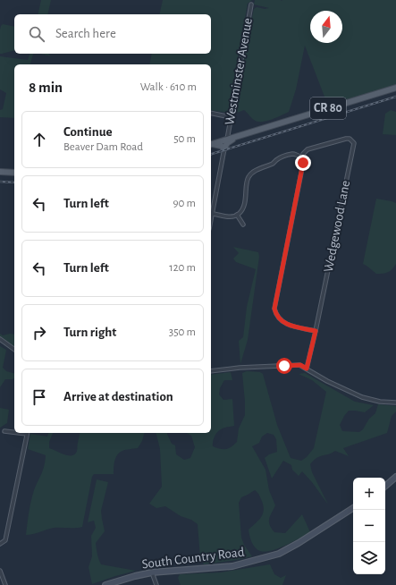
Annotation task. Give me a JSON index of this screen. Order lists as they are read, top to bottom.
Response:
{
  "streets": {
    "main road": ["CR 80", "South Country Road"],
    "street": ["Westminster Avenue", "Wedgewood Lane"]
  },
  "crossings": [
    ["Westminster Avenue", "CR 80"]
  ],
  "north": "top",
  "page": {
    "search": "Search here",
    "heading": ["8 min", "Walk · 610 m"],
    "list": [
      ["Continue", "Beaver Dam Road", "50 m"],
      ["Turn left", "90 m"],
      ["Turn left", "120 m"],
      ["Turn right", "350 m"],
      "Arrive at destination"
    ],
    "map_buttons": ["+", "−"]
  }
}
